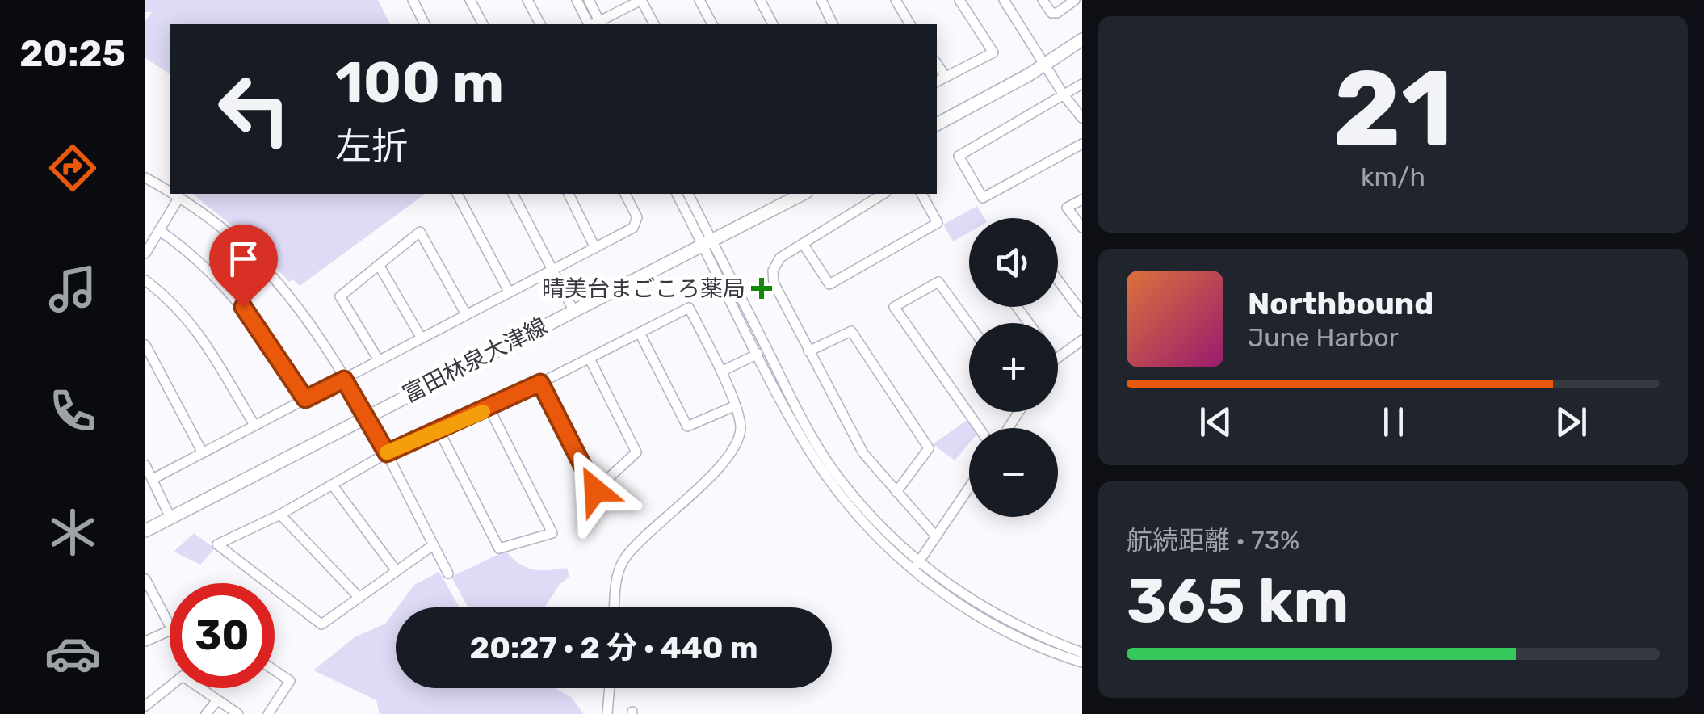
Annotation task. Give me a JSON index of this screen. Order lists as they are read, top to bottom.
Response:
{
  "streets": {
    "main road": ["富田林泉大津線"]
  },
  "places": {
    "health": ["晴美台まごころ薬局"]
  },
  "page": {
    "tabs": "20:25",
    "tile": [
      ["21", "km/h"],
      ["航続距離 · 73%", "365 km"]
    ],
    "turn": ["100 m", "左折"],
    "map_buttons": ["+", "−"],
    "song": ["Northbound", "June Harbor"],
    "limit": "30",
    "trip": "20:27 · 2 分 · 440 m"
  }
}
